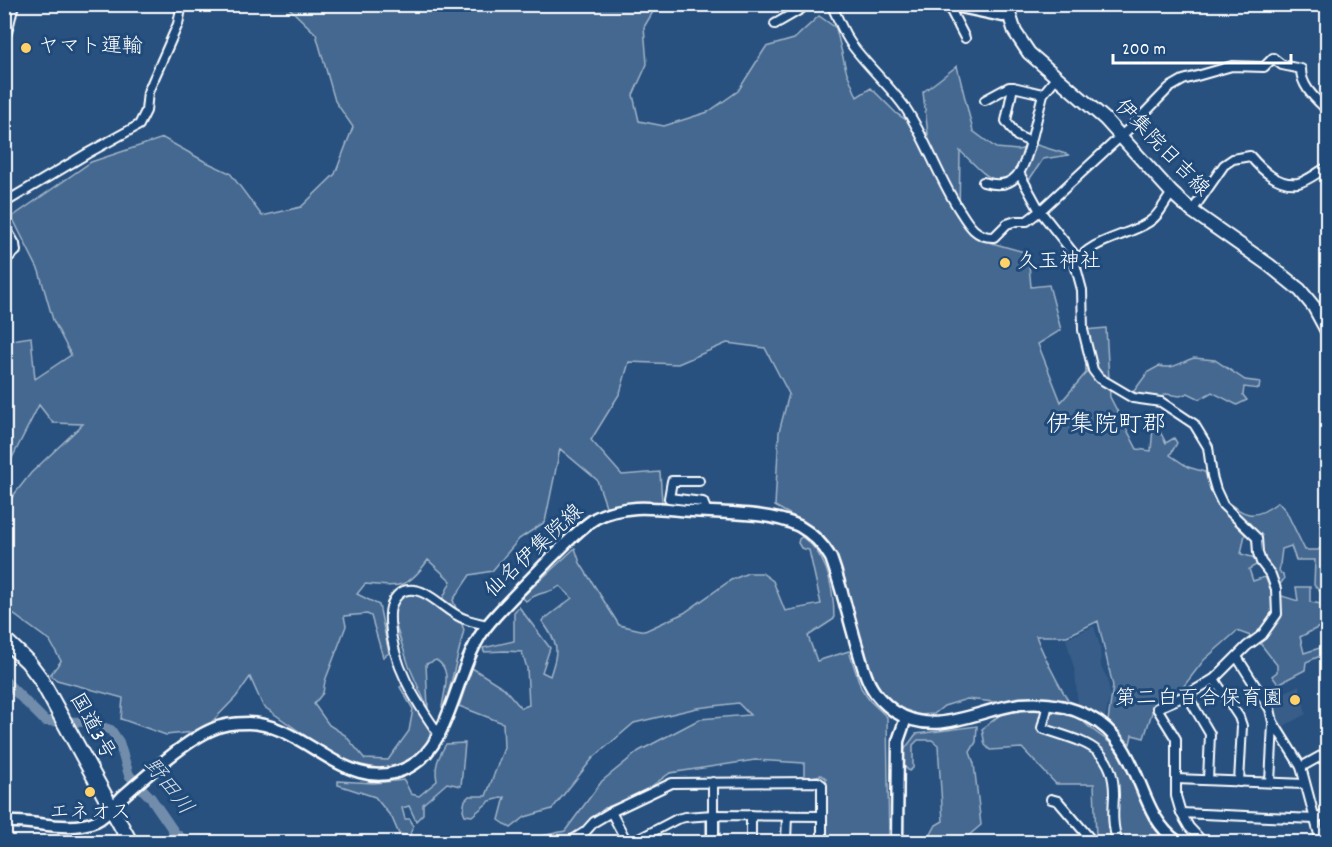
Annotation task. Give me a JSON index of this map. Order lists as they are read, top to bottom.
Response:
{
  "streets": {
    "highway": ["国道3号"],
    "main road": ["伊集院日吉線", "仙名伊集院線"]
  },
  "crossings": [
    ["仙名伊集院線", "国道3号"]
  ],
  "districts": ["伊集院町郡"],
  "water": ["野田川"],
  "places": [
    "ヤマト運輸",
    "久玉神社",
    "第二白百合保育園",
    "エネオス"
  ],
  "scale_bar": "200 m"
}
